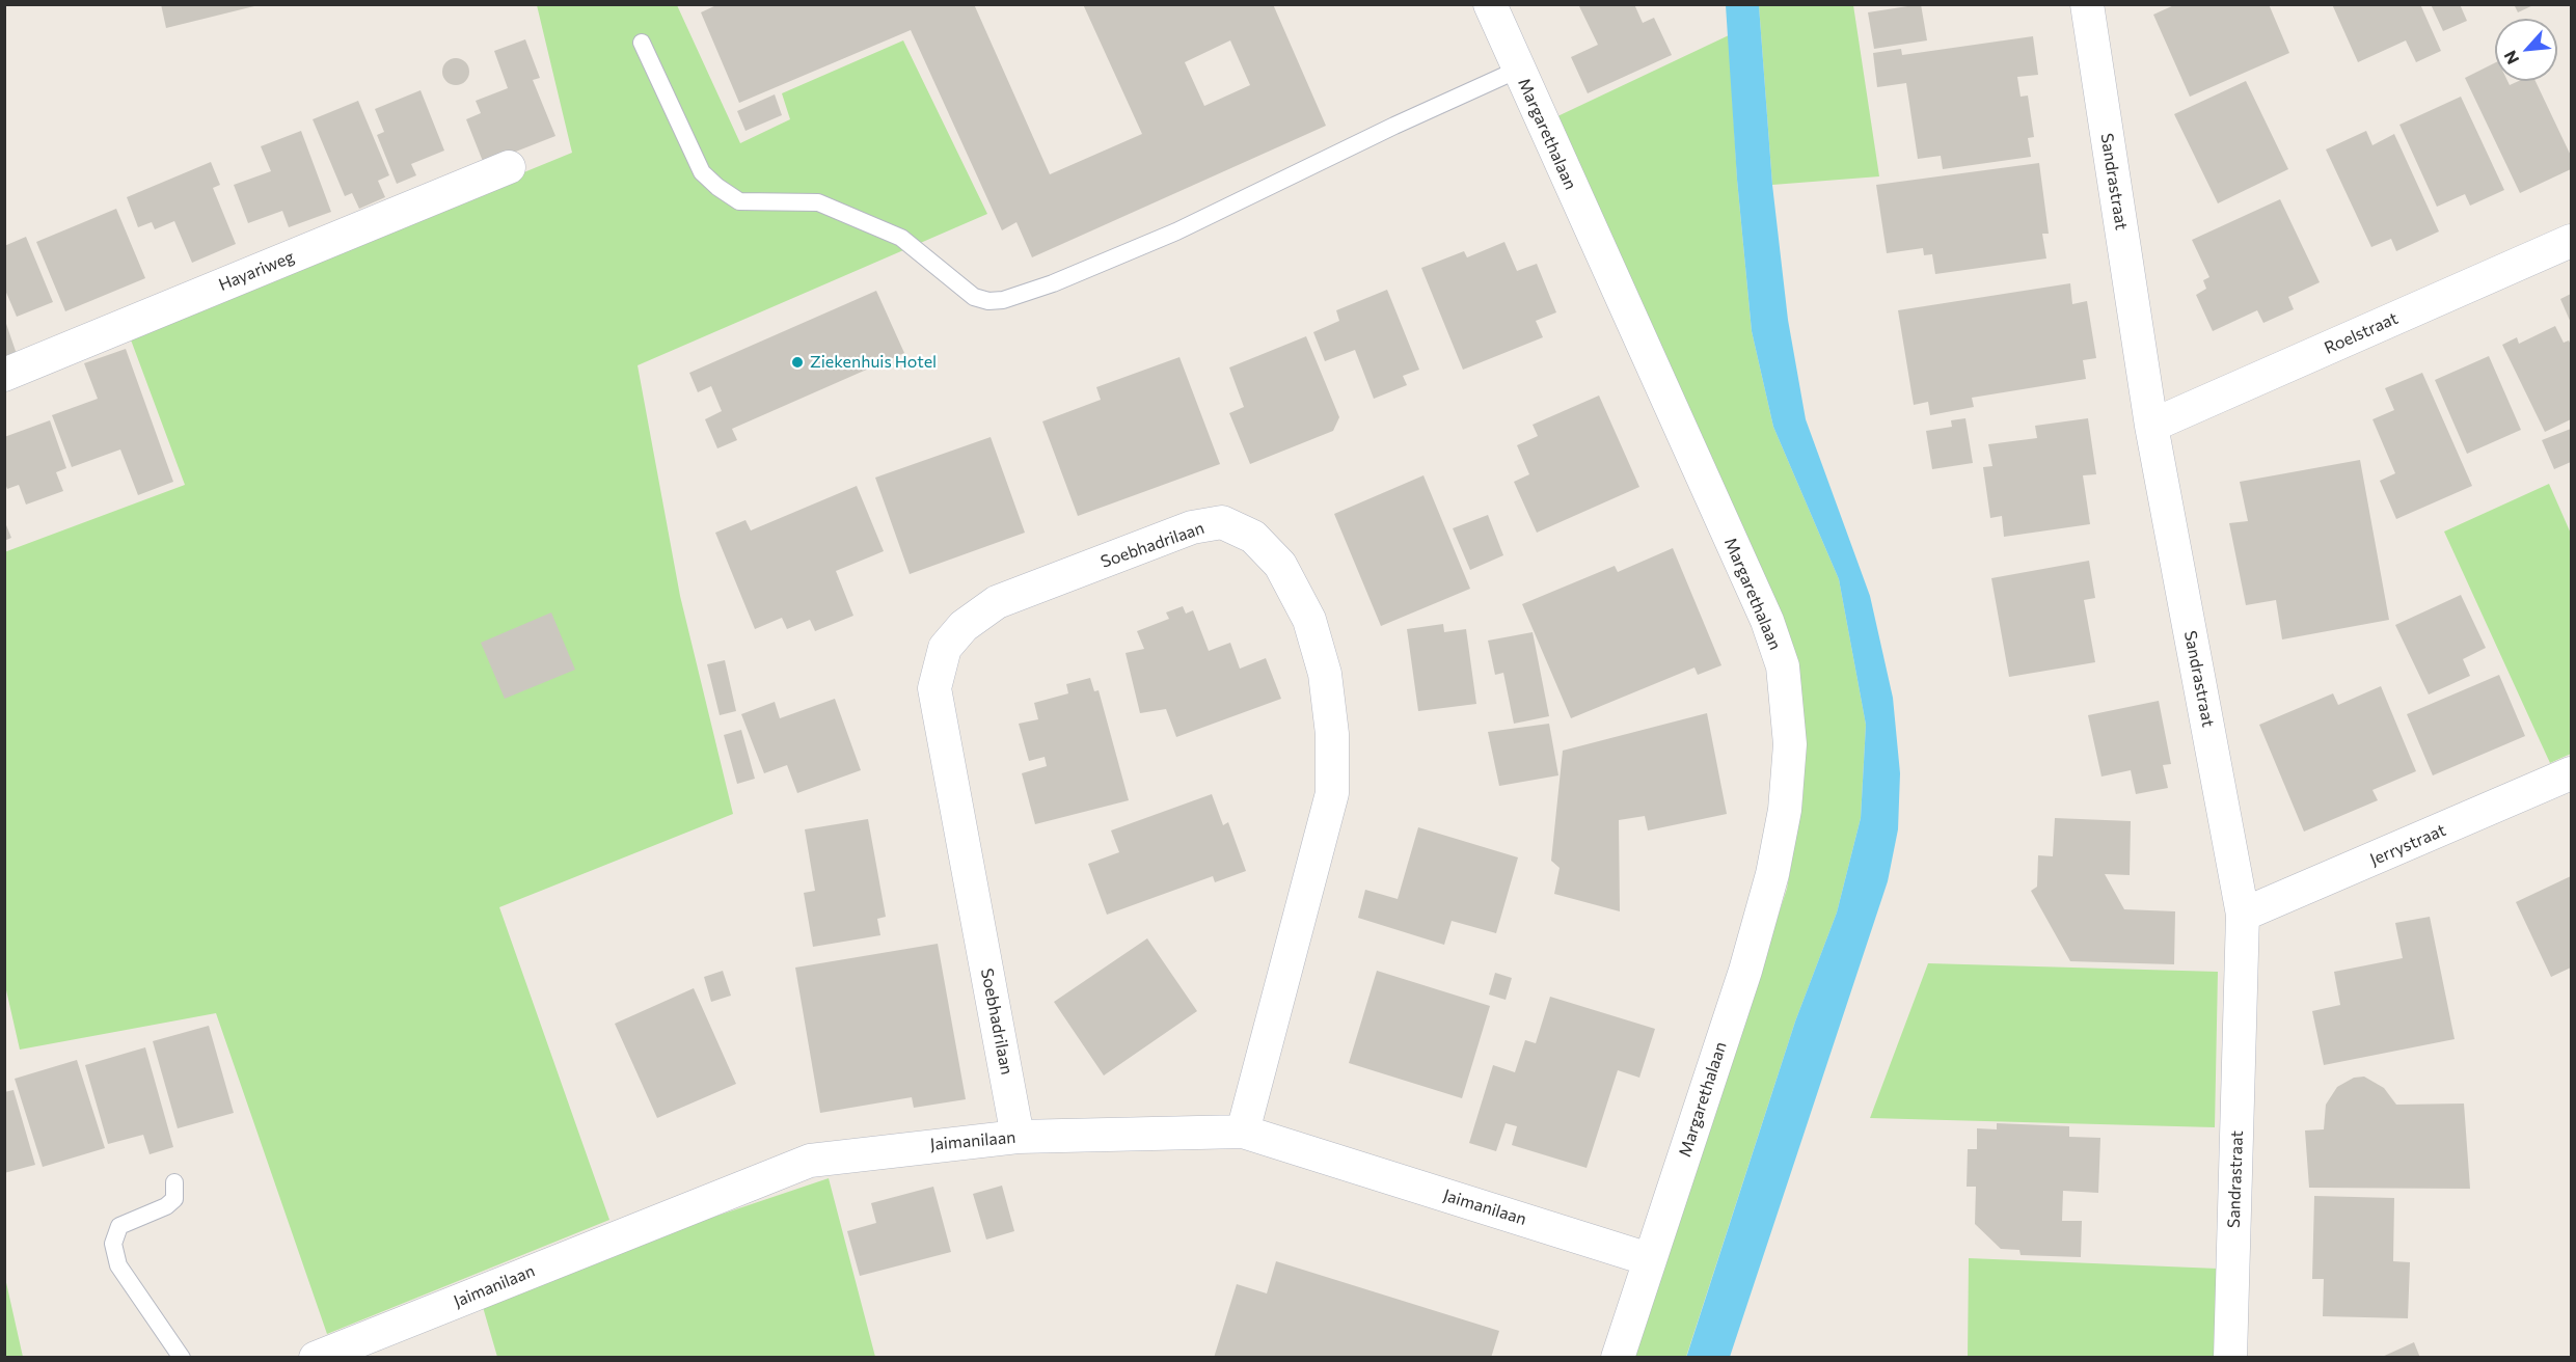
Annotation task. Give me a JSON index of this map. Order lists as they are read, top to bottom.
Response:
{
  "streets": {
    "street": [
      "Margarethalaan",
      "Sandrastraat",
      "Hayariweg",
      "Roelstraat",
      "Soebhadrilaan",
      "Jerrystraat",
      "Jaimanilaan"
    ]
  },
  "crossings": [
    ["Margarethalaan", "Jaimanilaan"],
    ["Sandrastraat", "Roelstraat"],
    ["Sandrastraat", "Jerrystraat"],
    ["Soebhadrilaan", "Jaimanilaan"]
  ],
  "places": ["Ziekenhuis Hotel"],
  "north": "bottom left"
}
